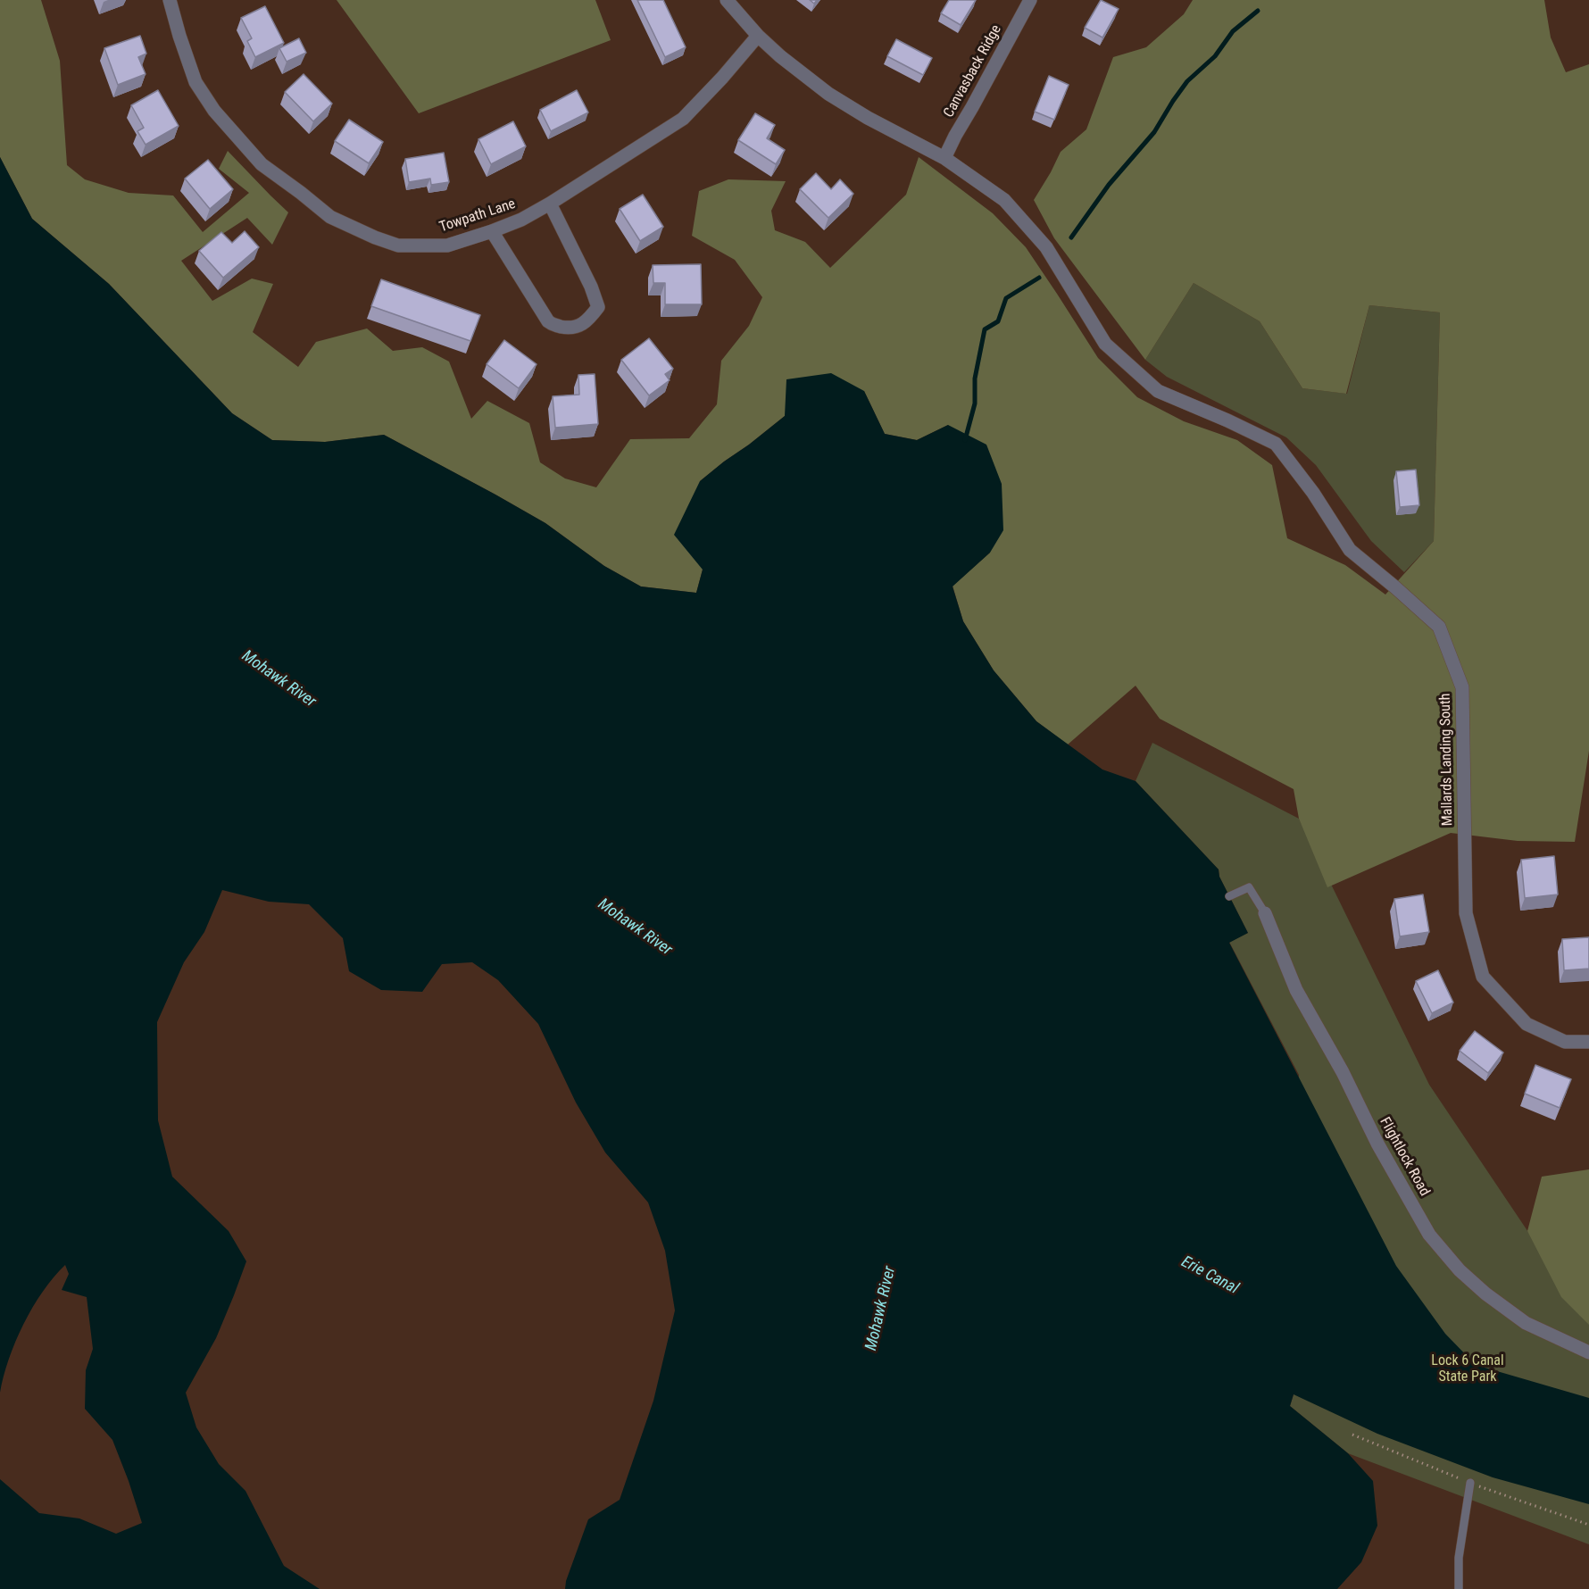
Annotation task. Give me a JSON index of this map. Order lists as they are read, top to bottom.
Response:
{
  "streets": {
    "street": [
      "Canvasback Ridge",
      "Towpath Lane",
      "Mallards Landing South",
      "Flightlock Road"
    ]
  },
  "crossings": [
    ["Canvasback Ridge", "Mallards Landing South"],
    ["Towpath Lane", "Mallards Landing South"]
  ],
  "water": ["Mohawk River", "Erie Canal"],
  "parks": ["Lock 6 Canal State Park"]
}
